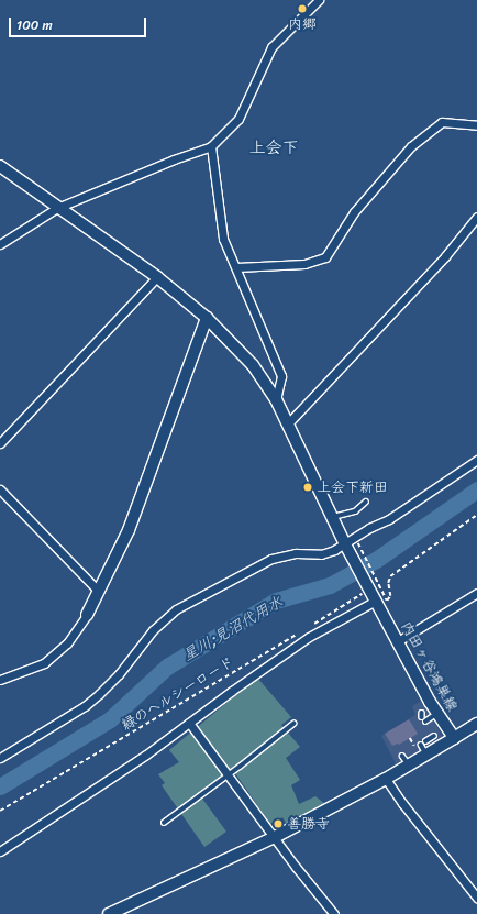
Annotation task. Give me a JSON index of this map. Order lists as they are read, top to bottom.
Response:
{
  "streets": {
    "main road": ["内田ヶ谷鴻巣線"],
    "path": ["緑のヘルシーロード"]
  },
  "districts": ["上会下"],
  "water": ["星川;見沼代用水"],
  "places": ["内郷", "上会下新田", "善勝寺"],
  "scale_bar": "100 m"
}
